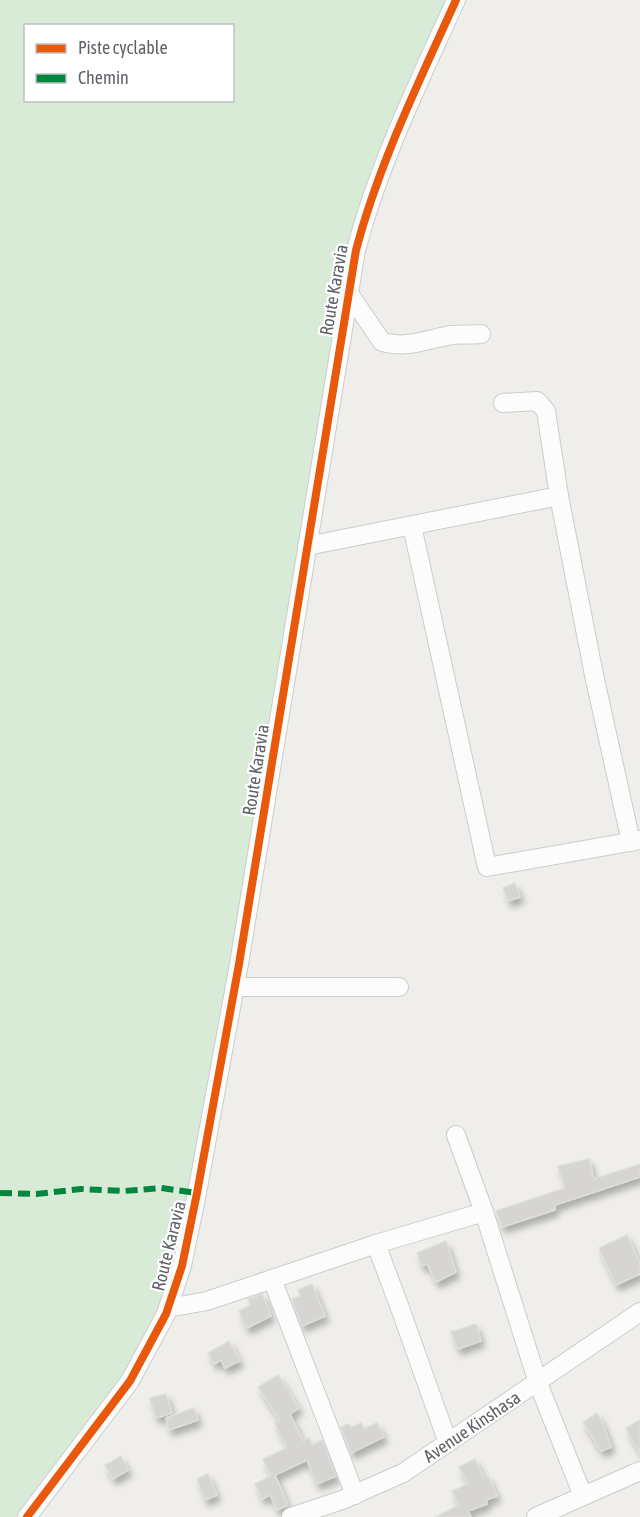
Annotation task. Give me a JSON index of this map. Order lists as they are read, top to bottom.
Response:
{
  "streets": {
    "street": ["Route Karavia", "Avenue Kinshasa"]
  },
  "legend": ["Piste cyclable", "Chemin"]
}
